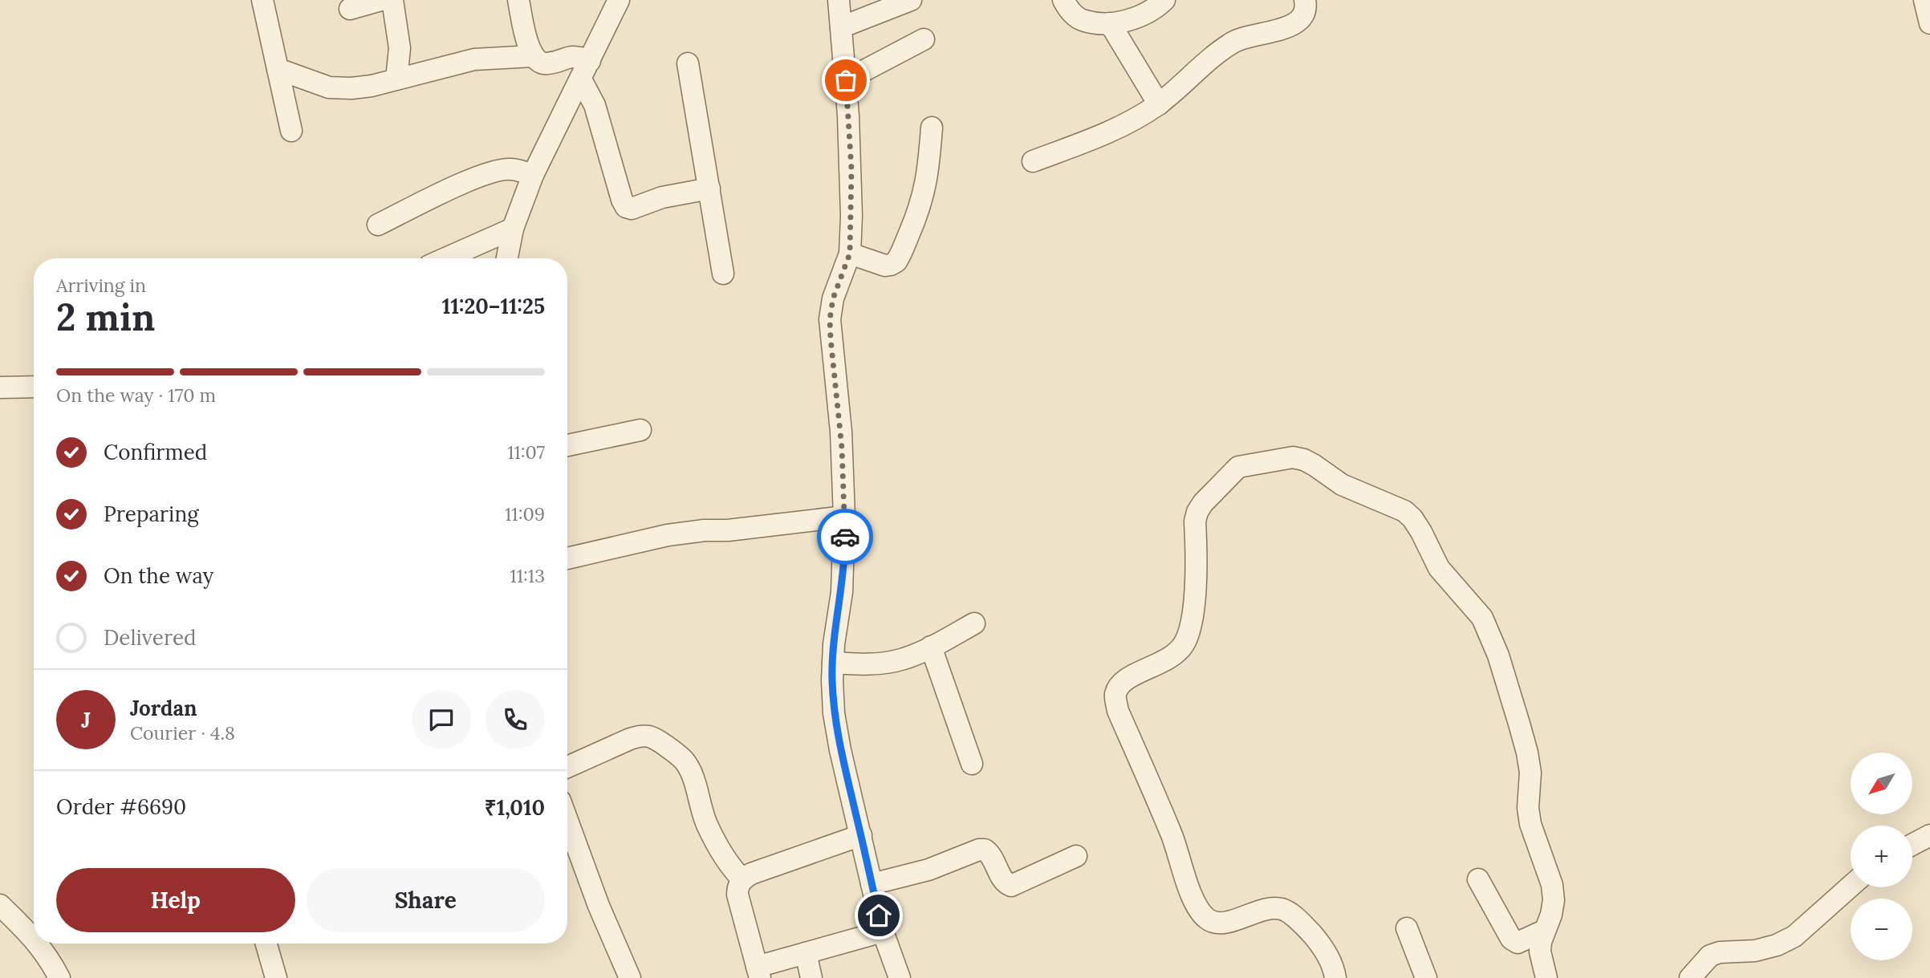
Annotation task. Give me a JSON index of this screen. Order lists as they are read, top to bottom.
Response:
{
  "north": "bottom left",
  "page": {
    "heading": ["2 min", "Arriving in", "11:20–11:25"],
    "panel": [
      "Jordan",
      "Courier · 4.8",
      "Order #6690",
      "₹1,010"
    ],
    "bar": "On the way · 170 m",
    "list": [
      ["Confirmed", "11:07"],
      ["Preparing", "11:09"],
      ["On the way", "11:13"],
      "Delivered"
    ],
    "round": "J",
    "map_buttons": ["+", "−"],
    "buttons": ["Help", "Share"]
  }
}
